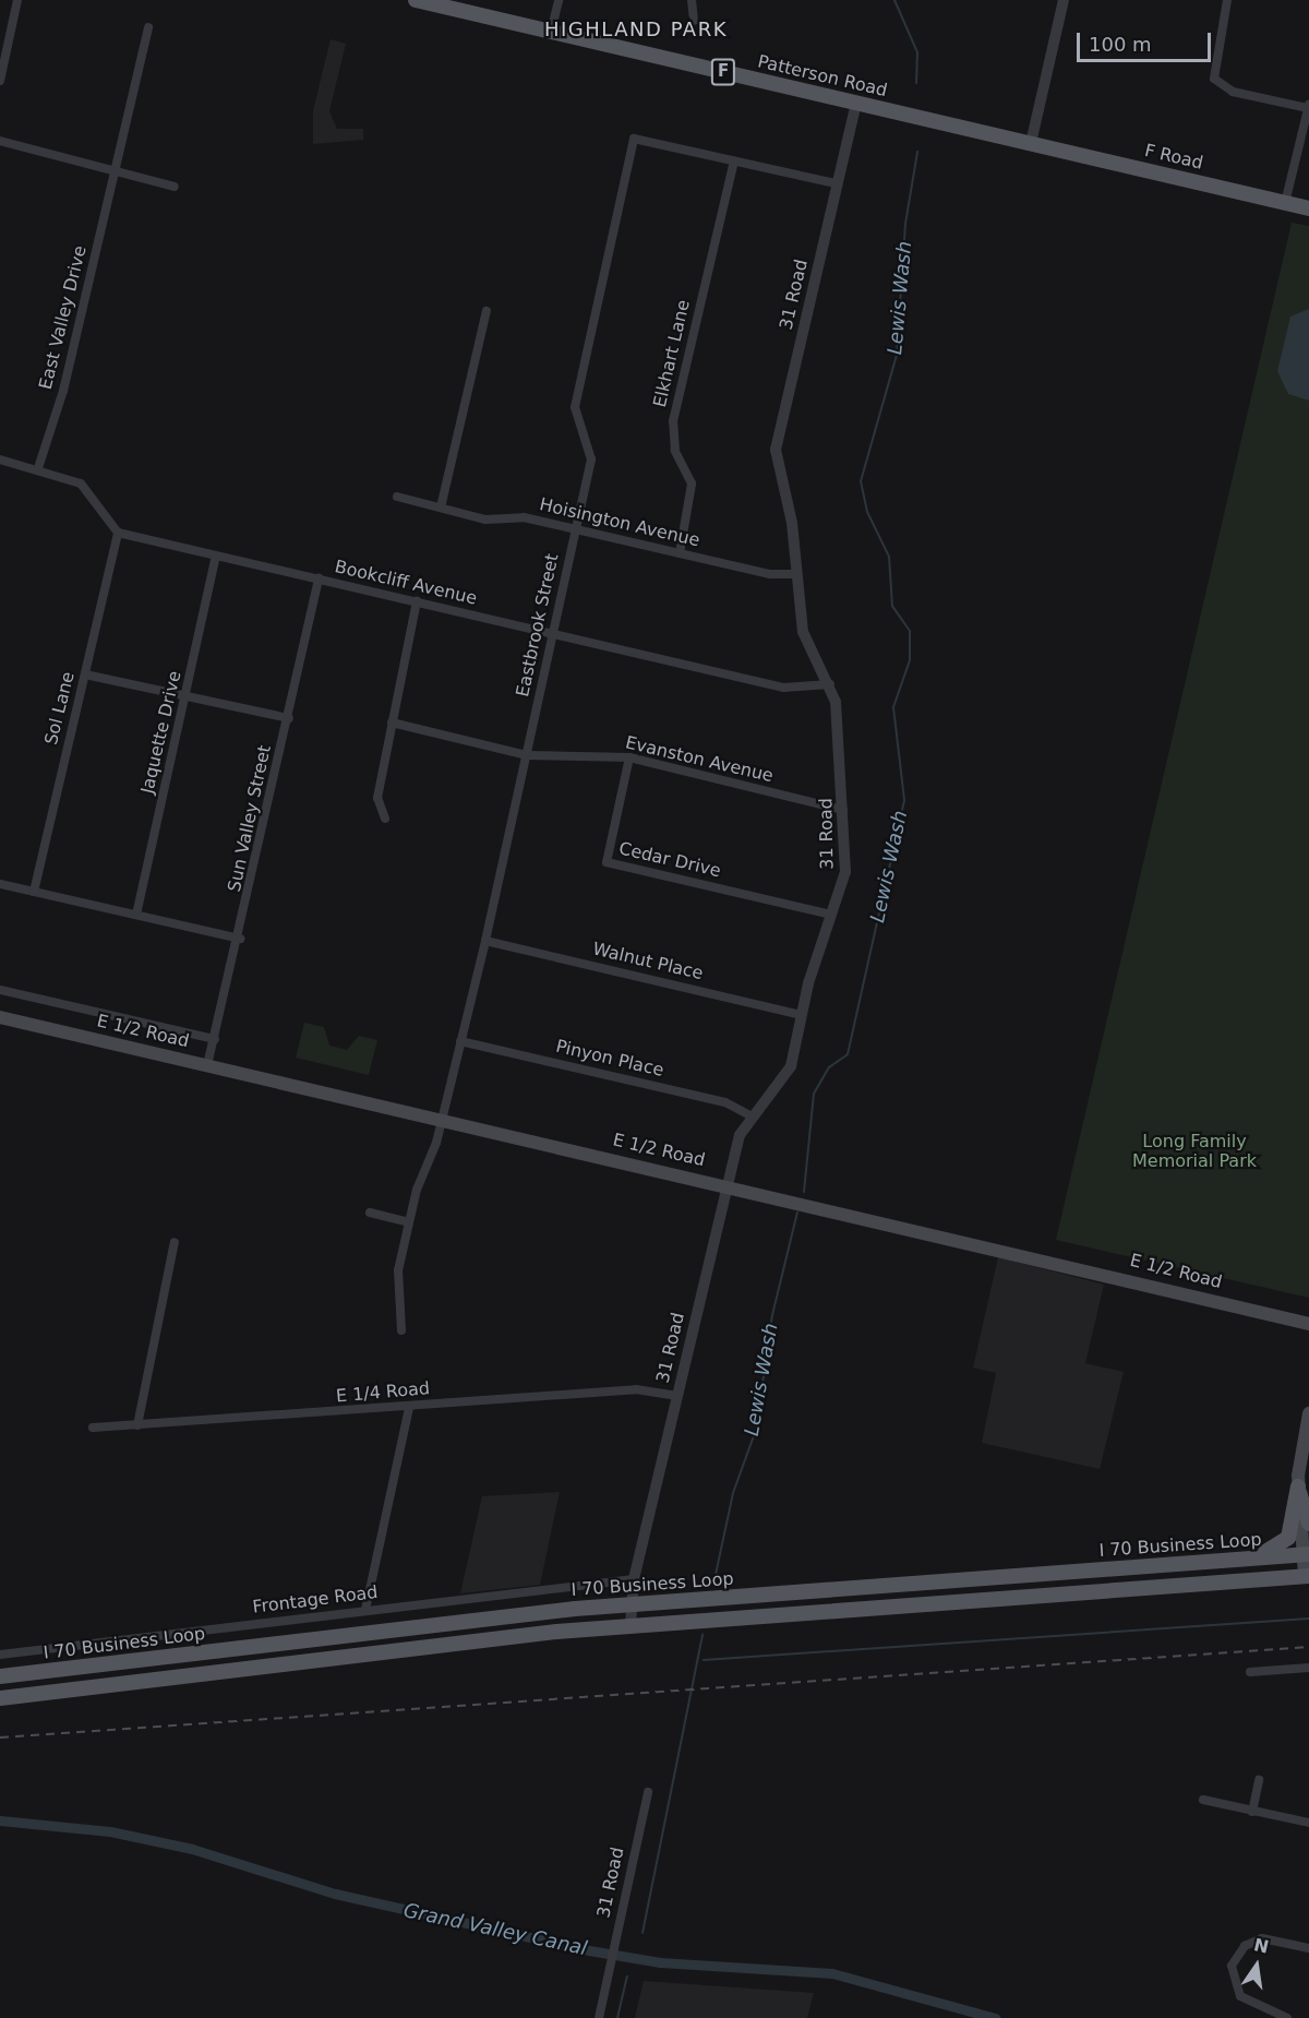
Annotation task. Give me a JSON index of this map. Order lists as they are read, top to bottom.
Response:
{
  "streets": {
    "main road": [
      "F",
      "Patterson Road",
      "F Road",
      "E 1/2 Road",
      "I 70 Business Loop"
    ],
    "street": [
      "31 Road",
      "East Valley Drive",
      "Elkhart Lane",
      "Hoisington Avenue",
      "Bookcliff Avenue",
      "Eastbrook Street",
      "Sol Lane",
      "Jaquette Drive",
      "Evanston Avenue",
      "Sun Valley Street",
      "Cedar Drive",
      "Walnut Place",
      "Pinyon Place",
      "E 1/4 Road",
      "Frontage Road"
    ]
  },
  "crossings": [
    ["Patterson Road", "F Road"],
    ["Patterson Road", "31 Road"],
    ["31 Road", "Hoisington Avenue"],
    ["31 Road", "Bookcliff Avenue"],
    ["31 Road", "Evanston Avenue"],
    ["31 Road", "Cedar Drive"],
    ["31 Road", "Walnut Place"],
    ["31 Road", "E 1/2 Road"],
    ["31 Road", "Pinyon Place"],
    ["31 Road", "E 1/4 Road"],
    ["31 Road", "I 70 Business Loop"],
    ["31 Road", "Frontage Road"],
    ["Elkhart Lane", "Hoisington Avenue"],
    ["Elkhart Lane", "Eastbrook Street"],
    ["Hoisington Avenue", "Eastbrook Street"],
    ["Bookcliff Avenue", "Eastbrook Street"],
    ["Bookcliff Avenue", "Sol Lane"],
    ["Bookcliff Avenue", "Jaquette Drive"],
    ["Bookcliff Avenue", "Sun Valley Street"],
    ["Eastbrook Street", "Evanston Avenue"],
    ["Eastbrook Street", "Walnut Place"],
    ["Eastbrook Street", "E 1/2 Road"],
    ["Eastbrook Street", "Pinyon Place"],
    ["Evanston Avenue", "Cedar Drive"],
    ["Sun Valley Street", "E 1/2 Road"]
  ],
  "districts": ["HIGHLAND PARK"],
  "water": ["Lewis Wash", "Grand Valley Canal"],
  "parks": ["Long Family Memorial Park"],
  "scale_bar": "100 m",
  "north": "top"
}
